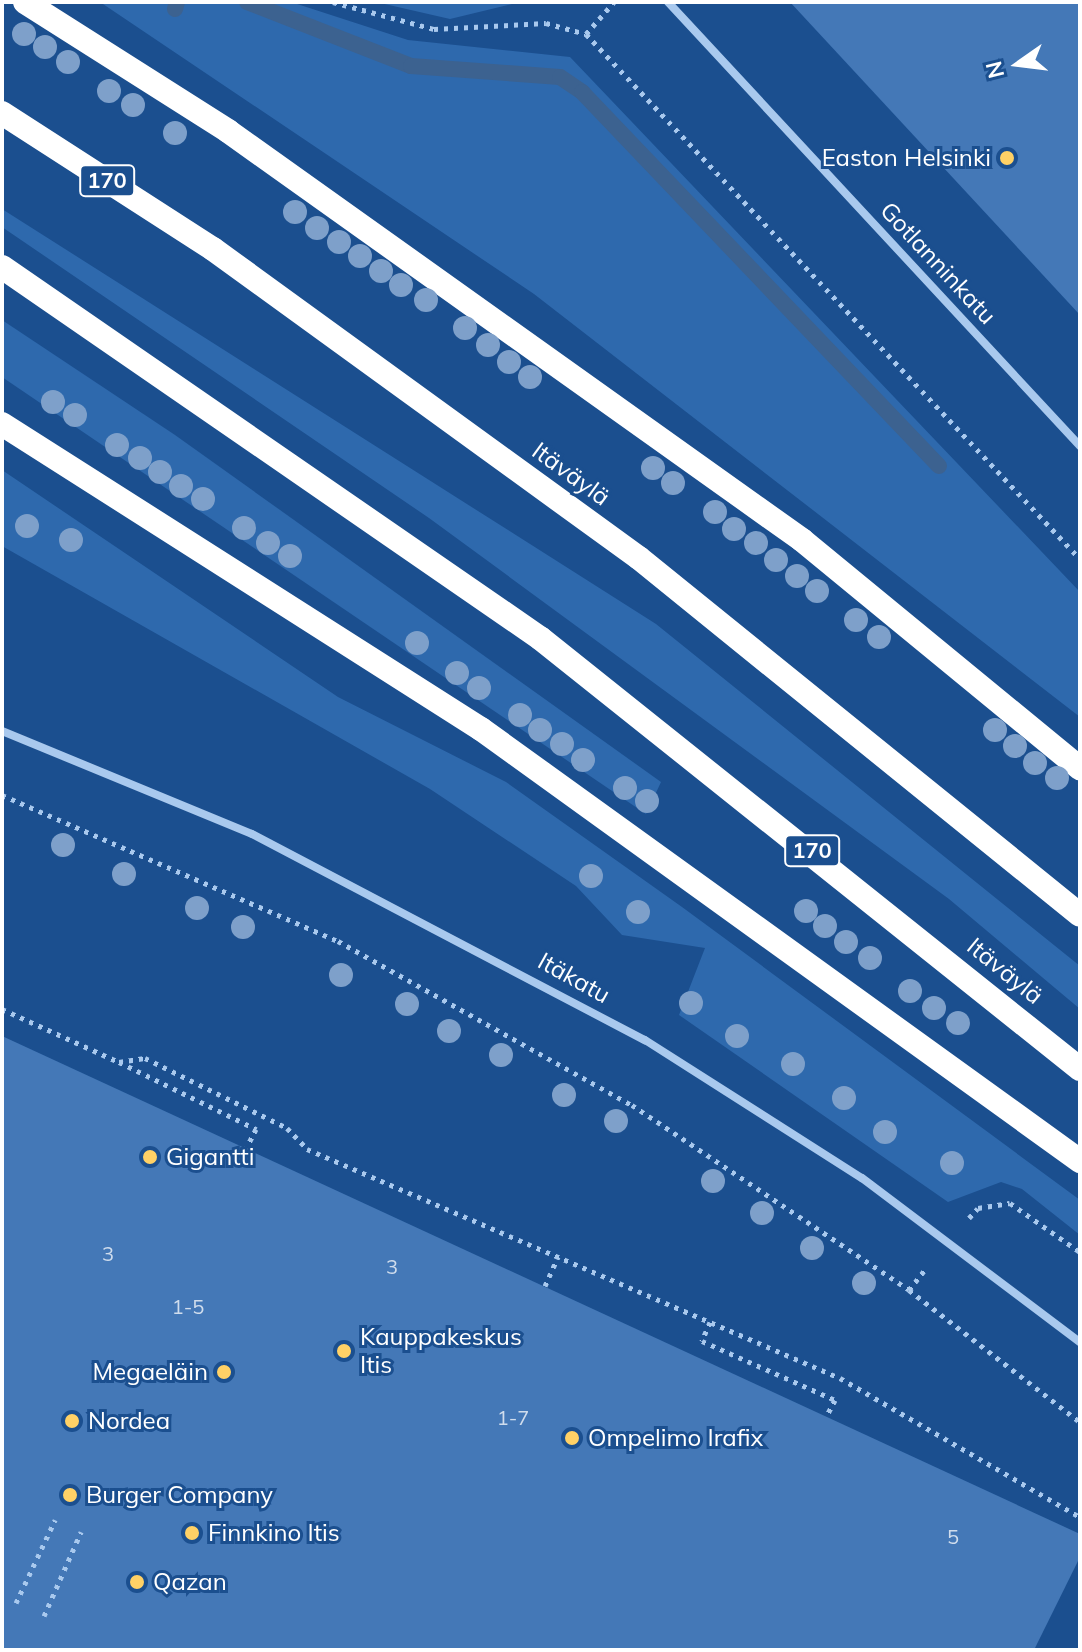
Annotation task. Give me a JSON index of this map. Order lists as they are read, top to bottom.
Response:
{
  "streets": {
    "highway": ["170", "Itäväylä"],
    "street": ["Gotlanninkatu", "Itäkatu"]
  },
  "places": [
    "Easton Helsinki",
    "Gigantti",
    "Kauppakeskus Itis",
    "Megaeläin",
    "Nordea",
    "Ompelimo Irafix",
    "Burger Company",
    "Finnkino Itis",
    "Qazan"
  ],
  "house_numbers": [
    "3",
    "3",
    "1-5",
    "1-7",
    "5"
  ],
  "north": "left"
}
